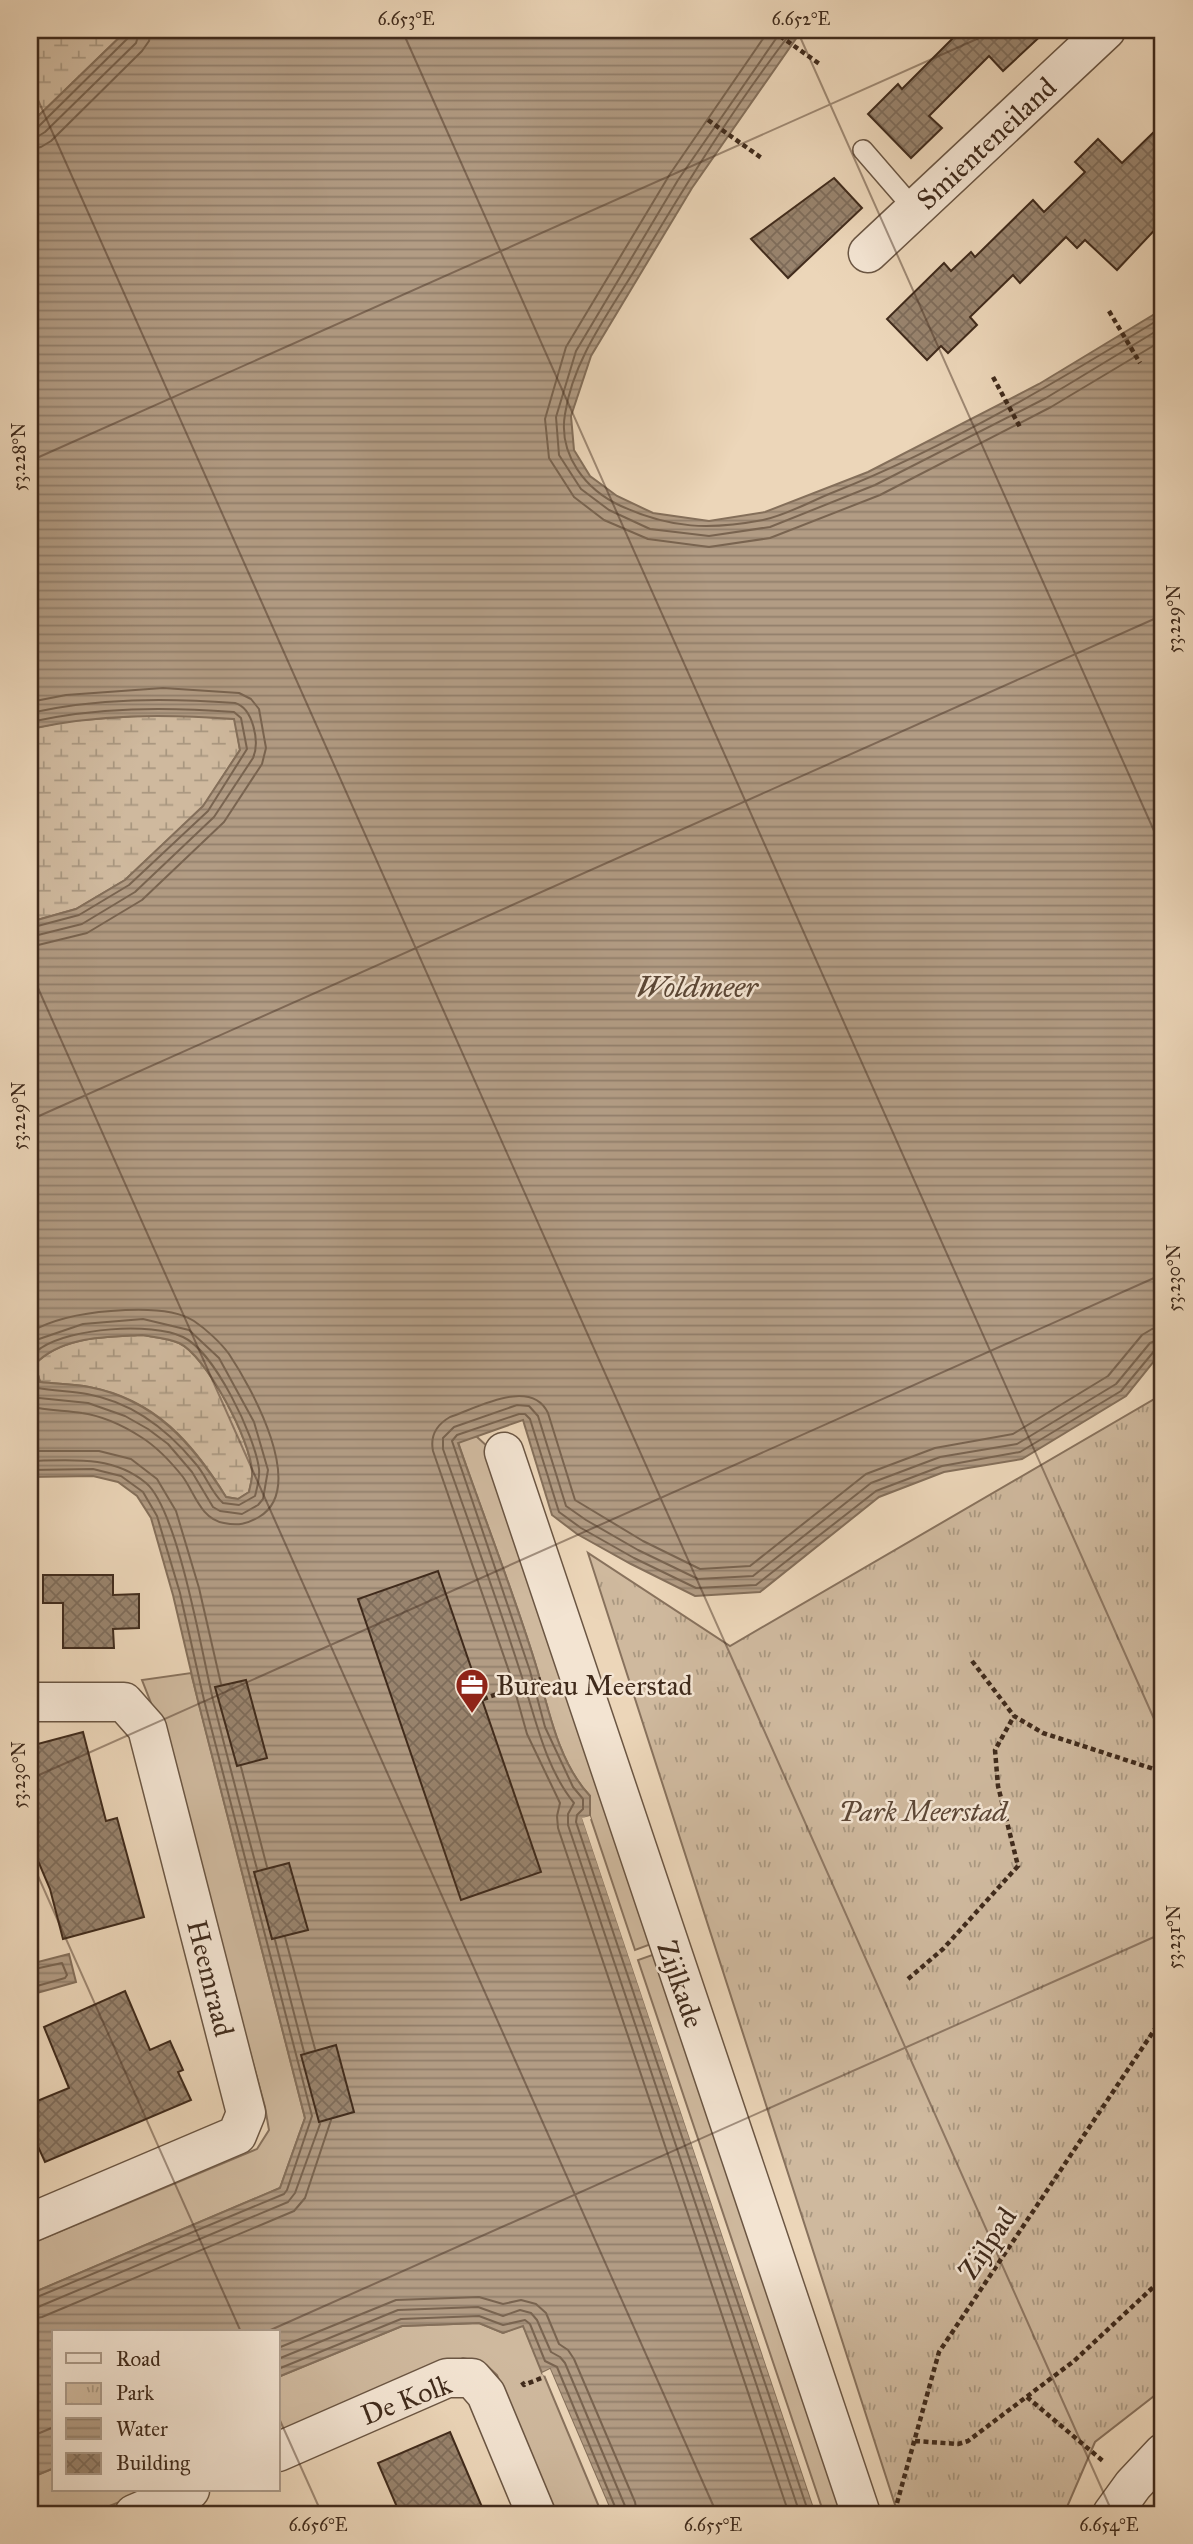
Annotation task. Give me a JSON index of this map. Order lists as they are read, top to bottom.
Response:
{
  "streets": {
    "street": [
      "Smienteneiland",
      "Heemraad",
      "Zijlkade",
      "De Kolk"
    ],
    "path": ["Zijlpad"]
  },
  "crossings": [
    ["Zijlkade", "Zijlpad"]
  ],
  "water": ["Woldmeer"],
  "parks": ["Park Meerstad"],
  "places": {
    "office": ["Bureau Meerstad"]
  },
  "legend": [
    "Road",
    "Park",
    "Water",
    "Building"
  ],
  "coordinates": [
    "6.653°E",
    "6.652°E",
    "53.228°N",
    "53.229°N",
    "53.230°N",
    "53.231°N",
    "6.656°E",
    "6.655°E",
    "6.654°E"
  ]
}
